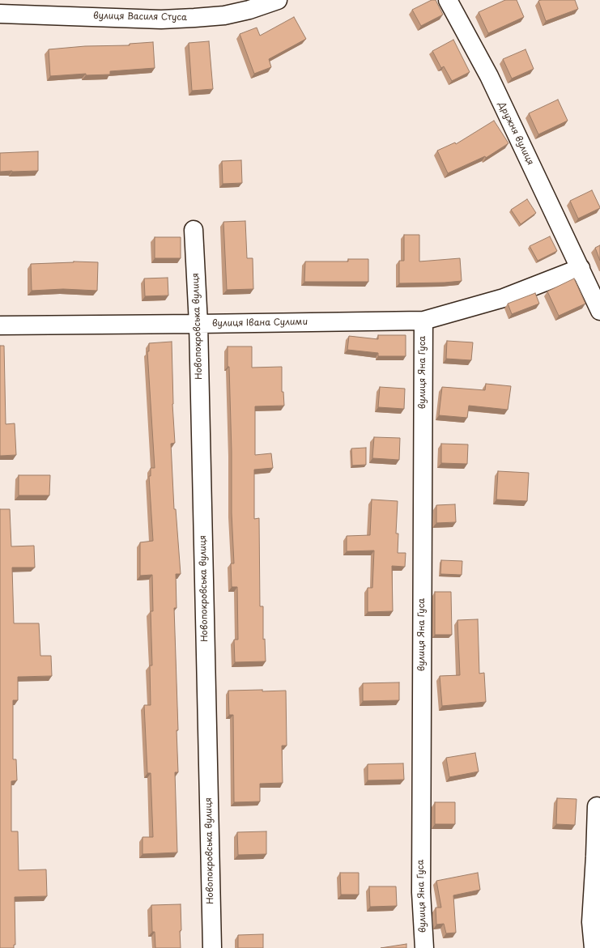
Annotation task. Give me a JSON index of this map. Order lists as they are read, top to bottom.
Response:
{
  "streets": {
    "street": [
      "вулиця Василя Стуса",
      "Дружня вулиця",
      "вулиця Івана Сулими",
      "Новопокровська вулиця",
      "вулиця Яна Гуса"
    ]
  },
  "crossings": [
    ["вулиця Івана Сулими", "Новопокровська вулиця"],
    ["вулиця Івана Сулими", "вулиця Яна Гуса"]
  ]
}
